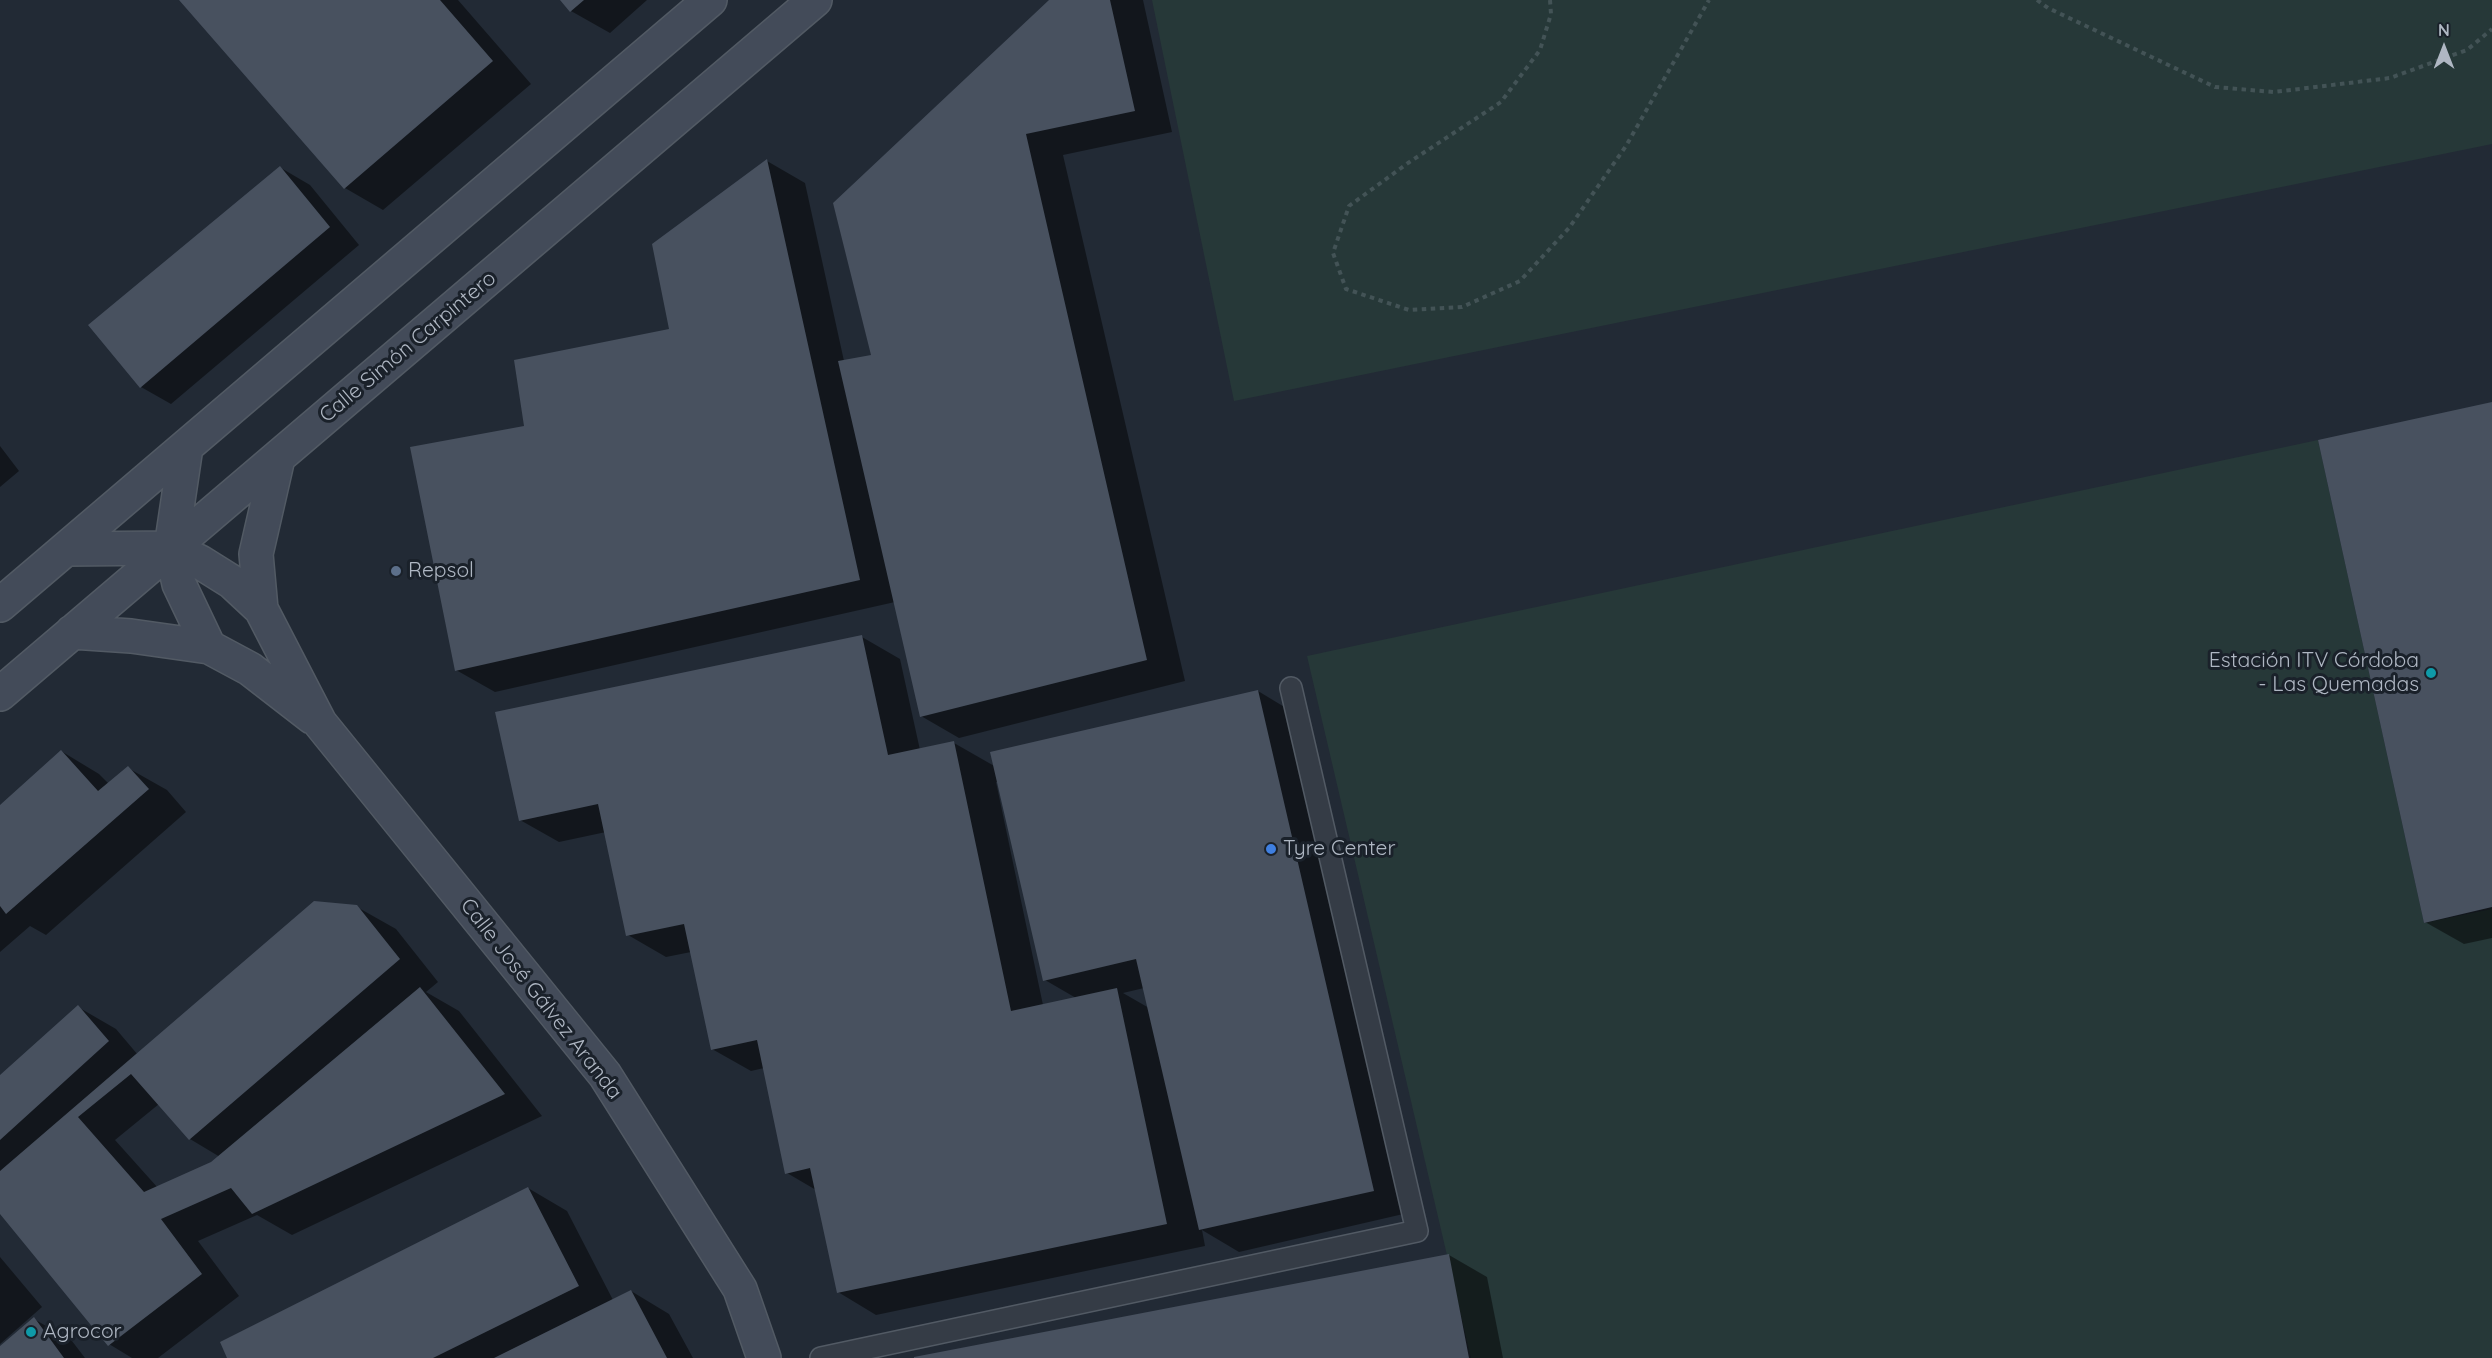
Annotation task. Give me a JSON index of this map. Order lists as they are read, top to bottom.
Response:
{
  "streets": {
    "street": ["Calle Simón Carpintero", "Calle José Gálvez Aranda"]
  },
  "crossings": [
    ["Calle Simón Carpintero", "Calle José Gálvez Aranda"]
  ],
  "places": [
    "Repsol",
    "Estación ITV Córdoba - Las Quemadas",
    "Tyre Center",
    "Agrocor"
  ],
  "north": "top"
}
